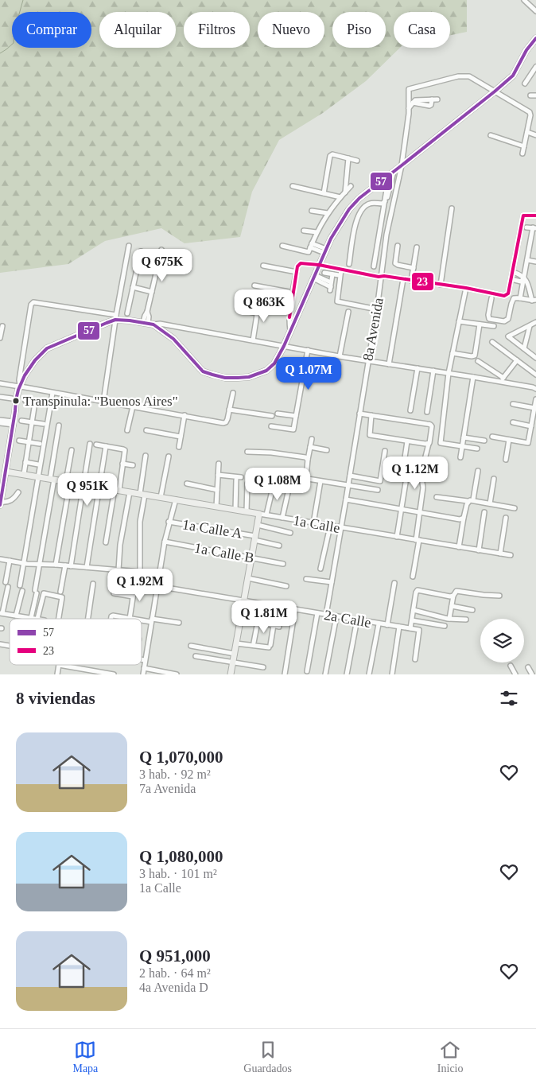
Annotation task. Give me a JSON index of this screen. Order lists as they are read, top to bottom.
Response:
{
  "streets": {
    "main road": ["1a Calle"],
    "street": [
      "8a Avenida",
      "1a Calle A",
      "1a Calle B",
      "2a Calle"
    ]
  },
  "crossings": [
    ["8a Avenida", "1a Calle"],
    ["8a Avenida", "2a Calle"]
  ],
  "places": ["Transpinula: \"Buenos Aires\""],
  "lines": ["transit line 57", "transit line 23"],
  "legend": ["57", "23"],
  "page": {
    "chip": [
      "Comprar",
      "Alquilar",
      "Filtros",
      "Nuevo",
      "Piso",
      "Casa"
    ],
    "price": [
      "Q 675K",
      "Q 863K",
      "Q 1.07M",
      "Q 1.12M",
      "Q 1.08M",
      "Q 951K",
      "Q 1.92M",
      "Q 1.81M"
    ],
    "heading": "8 viviendas",
    "list": [
      {
        "name": "Q 1,070,000",
        "note": "3 hab. · 92 m² · 7a Avenida"
      },
      {
        "name": "Q 1,080,000",
        "note": "3 hab. · 101 m² · 1a Calle"
      },
      {
        "name": "Q 951,000",
        "note": "2 hab. · 64 m² · 4a Avenida D"
      }
    ],
    "tabs": ["Mapa", "Guardados", "Inicio"]
  }
}
